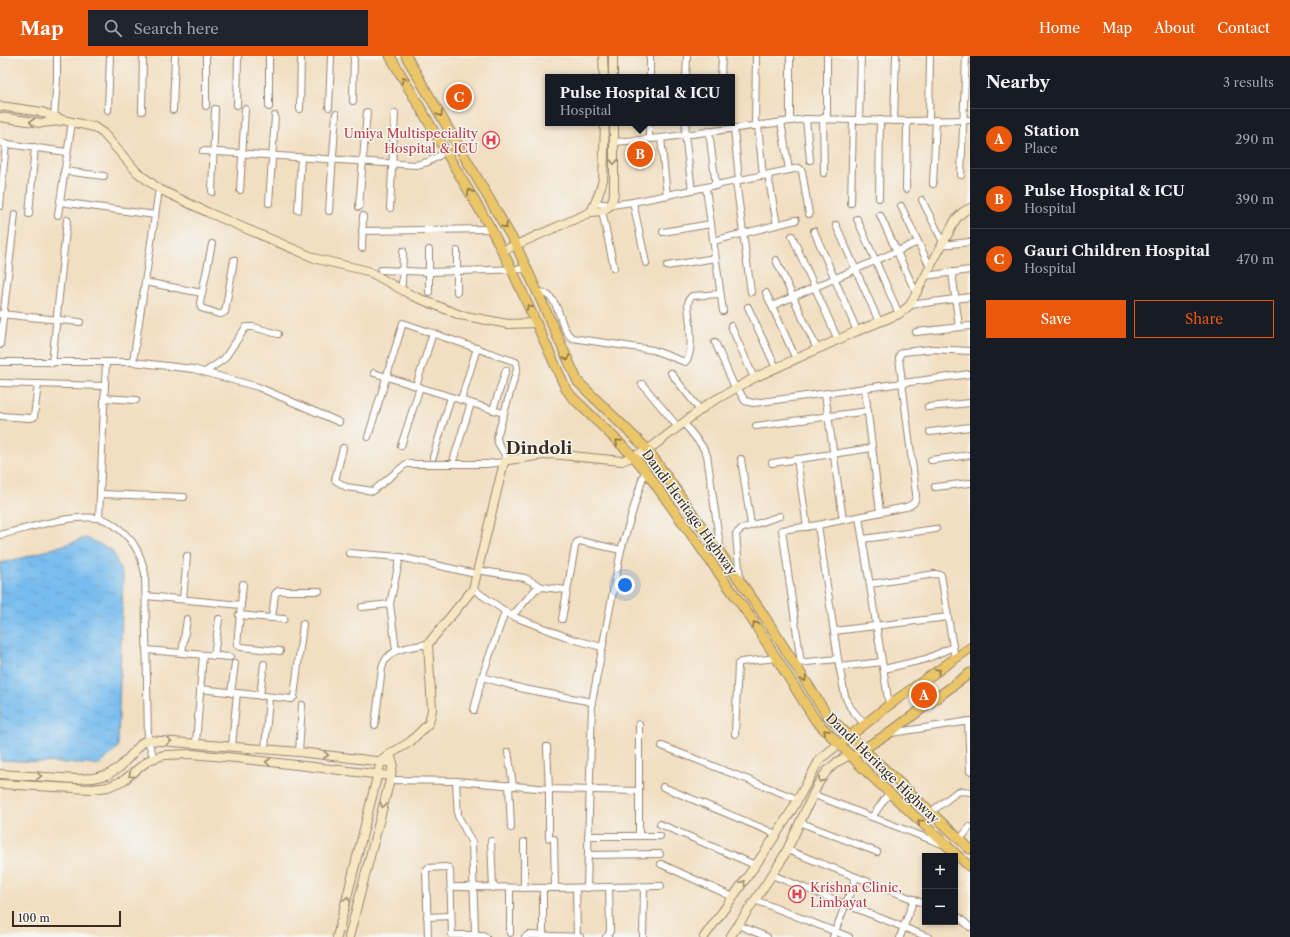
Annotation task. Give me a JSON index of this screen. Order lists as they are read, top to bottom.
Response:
{
  "streets": {
    "main road": ["Dandi Heritage Highway"]
  },
  "districts": ["Dindoli"],
  "places": {
    "hospital": ["Umiya Multispeciality Hospital & ICU", "Krishna Clinic, Limbayat"]
  },
  "scale_bar": "100 m",
  "page": {
    "header": "Map",
    "search": "Search here",
    "nav": [
      "Home",
      "Map",
      "About",
      "Contact"
    ],
    "heading": ["Nearby", "3 results"],
    "popup": ["Pulse Hospital & ICU", "Hospital"],
    "pins": ["C", "B", "A"],
    "list": [
      {
        "mark": "A",
        "name": "Station",
        "note": "Place",
        "value": "290 m"
      },
      {
        "mark": "B",
        "name": "Pulse Hospital & ICU",
        "note": "Hospital",
        "value": "390 m"
      },
      {
        "mark": "C",
        "name": "Gauri Children Hospital",
        "note": "Hospital",
        "value": "470 m"
      }
    ],
    "buttons": ["Save", "Share"],
    "map_buttons": ["+", "−"],
    "scale": "100 m"
  }
}
